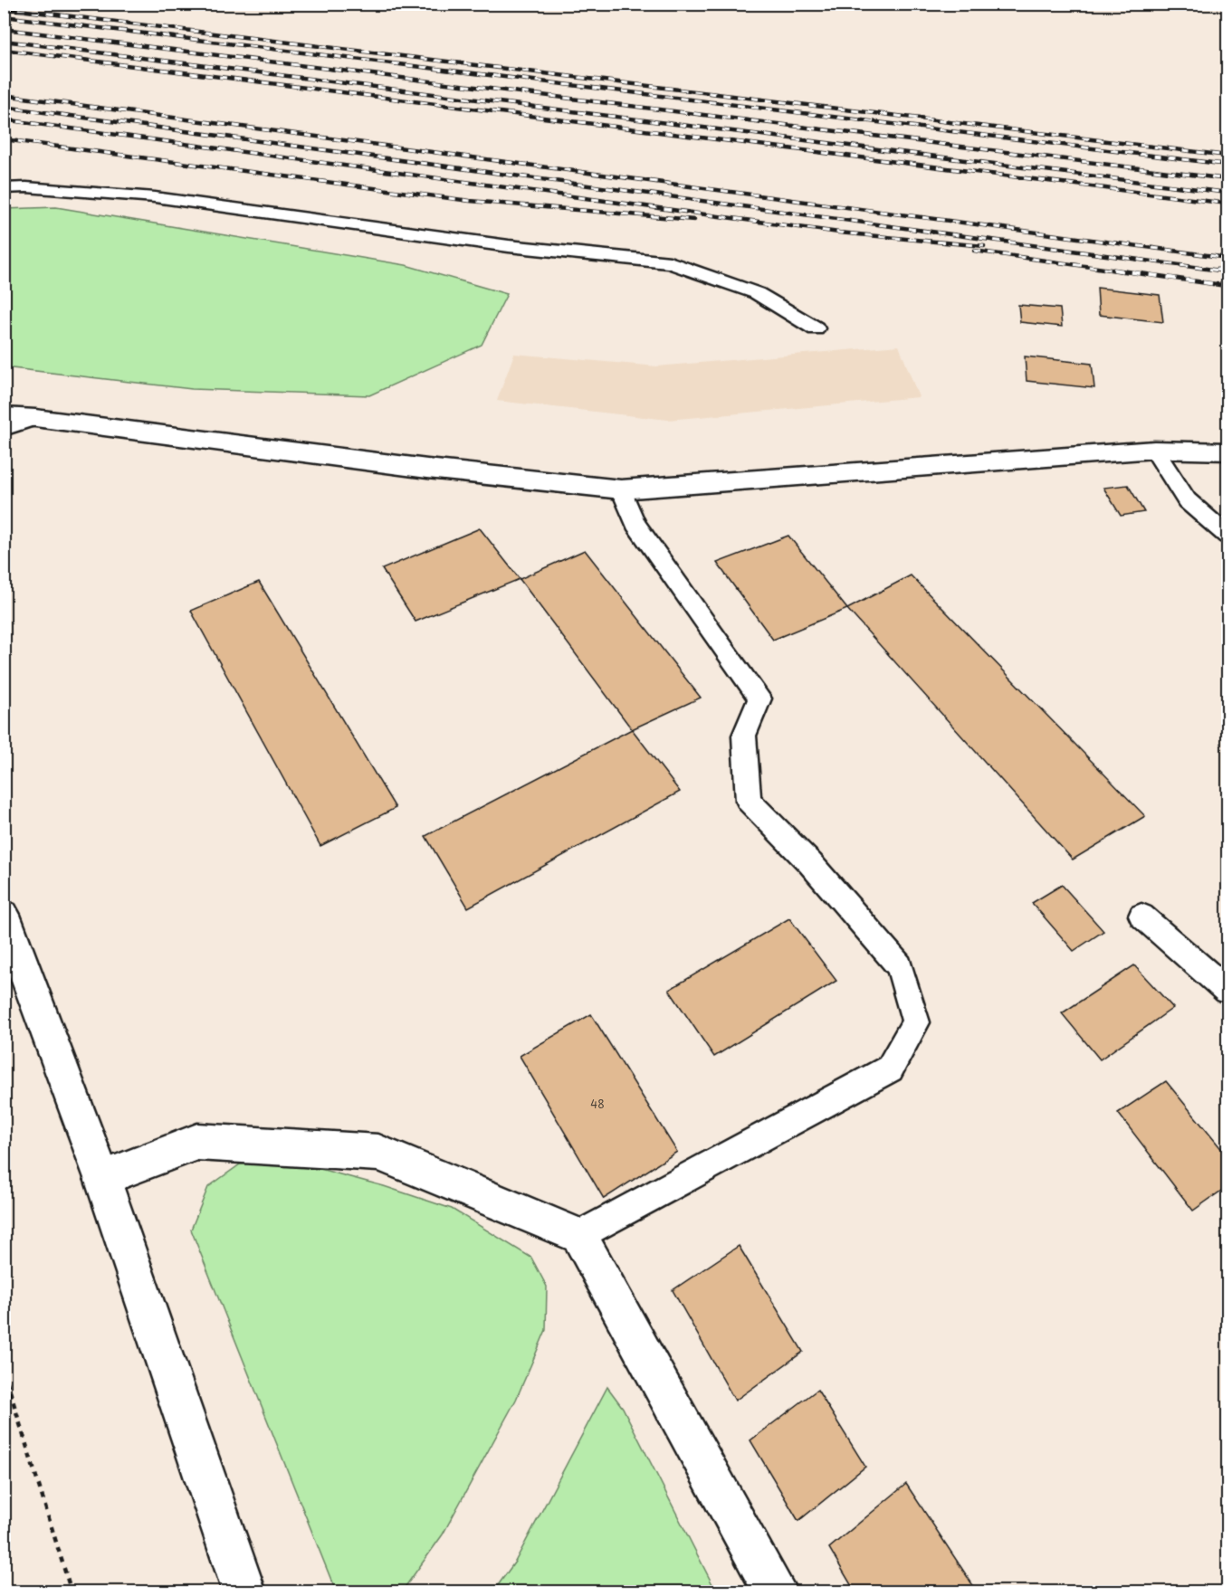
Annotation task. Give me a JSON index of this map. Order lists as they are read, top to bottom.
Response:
{
  "house_numbers": ["48"]
}
